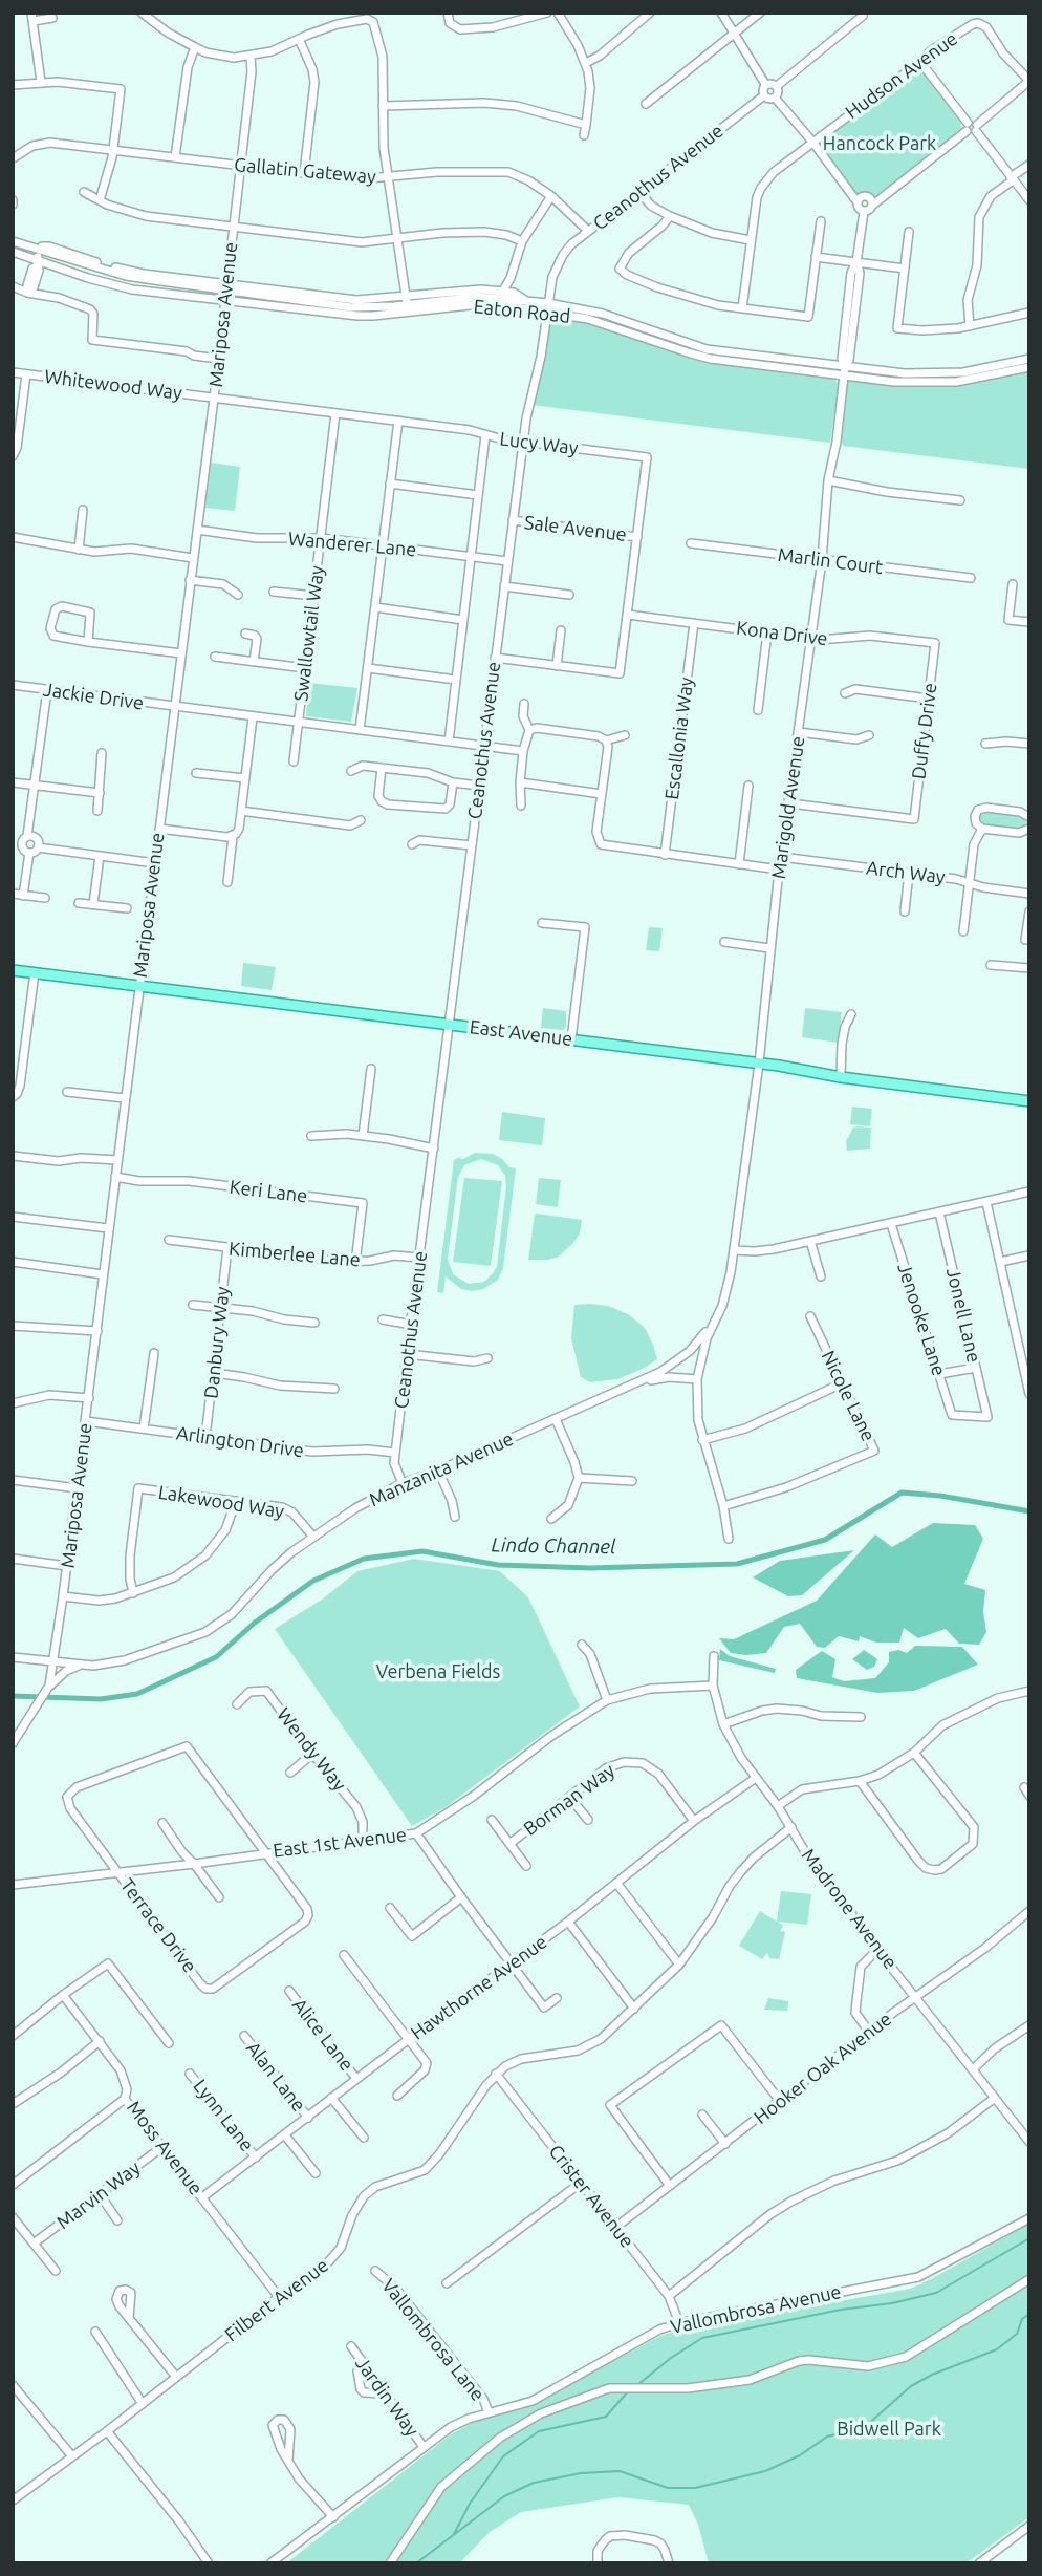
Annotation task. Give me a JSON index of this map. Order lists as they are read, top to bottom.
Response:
{
  "streets": {
    "main road": ["East Avenue"],
    "street": [
      "Hudson Avenue",
      "Gallatin Gateway",
      "Ceanothus Avenue",
      "Eaton Road",
      "Mariposa Avenue",
      "Whitewood Way",
      "Lucy Way",
      "Sale Avenue",
      "Wanderer Lane",
      "Marlin Court",
      "Swallowtail Way",
      "Kona Drive",
      "Jackie Drive",
      "Duffy Drive",
      "Escallonia Way",
      "Marigold Avenue",
      "Arch Way",
      "Keri Lane",
      "Kimberlee Lane",
      "Jonell Lane",
      "Jenooke Lane",
      "Danbury Way",
      "Nicole Lane",
      "Arlington Drive",
      "Manzanita Avenue",
      "Lakewood Way",
      "Wendy Way",
      "Borman Way",
      "East 1st Avenue",
      "Madrone Avenue",
      "Terrace Drive",
      "Hawthorne Avenue",
      "Alice Lane",
      "Hooker Oak Avenue",
      "Alan Lane",
      "Lynn Lane",
      "Moss Avenue",
      "Marvin Way",
      "Crister Avenue",
      "Filbert Avenue",
      "Vallombrosa Avenue",
      "Vallombrosa Lane",
      "Jardin Way"
    ]
  },
  "crossings": [
    ["Gallatin Gateway", "Ceanothus Avenue"],
    ["Gallatin Gateway", "Mariposa Avenue"],
    ["Ceanothus Avenue", "Eaton Road"],
    ["Ceanothus Avenue", "Lucy Way"],
    ["Ceanothus Avenue", "Sale Avenue"],
    ["Ceanothus Avenue", "Wanderer Lane"],
    ["Ceanothus Avenue", "Jackie Drive"],
    ["Ceanothus Avenue", "East Avenue"],
    ["Ceanothus Avenue", "Kimberlee Lane"],
    ["Ceanothus Avenue", "Arlington Drive"],
    ["Ceanothus Avenue", "Manzanita Avenue"],
    ["Eaton Road", "Mariposa Avenue"],
    ["Eaton Road", "Marigold Avenue"],
    ["Mariposa Avenue", "Whitewood Way"],
    ["Mariposa Avenue", "Lucy Way"],
    ["Mariposa Avenue", "Wanderer Lane"],
    ["Mariposa Avenue", "Jackie Drive"],
    ["Mariposa Avenue", "East Avenue"],
    ["Mariposa Avenue", "Keri Lane"],
    ["Mariposa Avenue", "Arlington Drive"],
    ["Mariposa Avenue", "Manzanita Avenue"],
    ["Whitewood Way", "Lucy Way"],
    ["Lucy Way", "Sale Avenue"],
    ["Lucy Way", "Swallowtail Way"],
    ["Lucy Way", "Kona Drive"],
    ["Wanderer Lane", "Swallowtail Way"],
    ["Marlin Court", "Marigold Avenue"],
    ["Swallowtail Way", "Jackie Drive"],
    ["Kona Drive", "Duffy Drive"],
    ["Kona Drive", "Escallonia Way"],
    ["Kona Drive", "Marigold Avenue"],
    ["Duffy Drive", "Marigold Avenue"],
    ["Marigold Avenue", "Arch Way"],
    ["Marigold Avenue", "East Avenue"],
    ["Keri Lane", "Kimberlee Lane"],
    ["Kimberlee Lane", "Danbury Way"],
    ["Jonell Lane", "Jenooke Lane"],
    ["Danbury Way", "Arlington Drive"],
    ["Manzanita Avenue", "Lakewood Way"],
    ["Wendy Way", "East 1st Avenue"],
    ["Borman Way", "Hawthorne Avenue"],
    ["East 1st Avenue", "Madrone Avenue"],
    ["East 1st Avenue", "Terrace Drive"],
    ["Madrone Avenue", "Hawthorne Avenue"],
    ["Madrone Avenue", "Hooker Oak Avenue"],
    ["Madrone Avenue", "Filbert Avenue"],
    ["Hawthorne Avenue", "Alice Lane"],
    ["Hawthorne Avenue", "Alan Lane"],
    ["Hawthorne Avenue", "Lynn Lane"],
    ["Hawthorne Avenue", "Moss Avenue"],
    ["Hooker Oak Avenue", "Crister Avenue"],
    ["Moss Avenue", "Marvin Way"],
    ["Moss Avenue", "Filbert Avenue"],
    ["Crister Avenue", "Filbert Avenue"],
    ["Crister Avenue", "Vallombrosa Avenue"],
    ["Vallombrosa Avenue", "Vallombrosa Lane"],
    ["Vallombrosa Avenue", "Jardin Way"]
  ],
  "water": ["Lindo Channel"],
  "parks": ["Hancock Park", "Verbena Fields", "Bidwell Park"]
}
